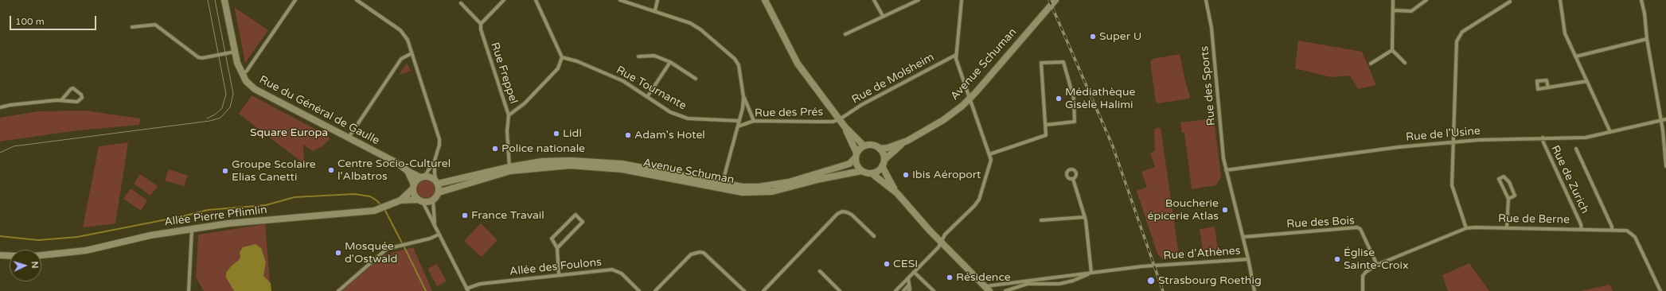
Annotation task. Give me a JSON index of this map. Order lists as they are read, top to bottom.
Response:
{
  "streets": {
    "street": [
      "Avenue Schuman",
      "Rue Freppel",
      "Rue de Molsheim",
      "Rue des Sports",
      "Rue Tournante",
      "Rue du Général de Gaulle",
      "Rue des Prés",
      "Rue de l'Usine",
      "Rue de Zurich",
      "Allée Pierre Pflimlin",
      "Rue de Berne",
      "Rue des Bois",
      "Rue d'Athènes",
      "Allée des Foulons"
    ]
  },
  "crossings": [
    ["Avenue Schuman", "Rue Freppel"],
    ["Avenue Schuman", "Rue du Général de Gaulle"],
    ["Avenue Schuman", "Rue des Prés"],
    ["Avenue Schuman", "Allée Pierre Pflimlin"],
    ["Rue de Molsheim", "Rue des Prés"],
    ["Rue des Sports", "Rue de l'Usine"],
    ["Rue des Sports", "Rue des Bois"],
    ["Rue des Sports", "Rue d'Athènes"],
    ["Rue Tournante", "Rue des Prés"],
    ["Rue du Général de Gaulle", "Allée Pierre Pflimlin"],
    ["Rue de l'Usine", "Rue de Zurich"],
    ["Rue de Zurich", "Rue de Berne"],
    ["Rue de Berne", "Rue des Bois"]
  ],
  "parks": ["Square Europa"],
  "places": [
    "Super U",
    "Médiathèque Gisèle Halimi",
    "Lidl",
    "Adam's Hotel",
    "Police nationale",
    "Centre Socio-Culturel l'Albatros",
    "Groupe Scolaire Elias Canetti",
    "Ibis Aéroport",
    "Boucherie épicerie Atlas",
    "France Travail",
    "Mosquée d'Ostwald",
    "Église Sainte-Croix",
    "CESI",
    "Résidence",
    "Strasbourg Roethig"
  ],
  "scale_bar": "100 m",
  "north": "right"
}
